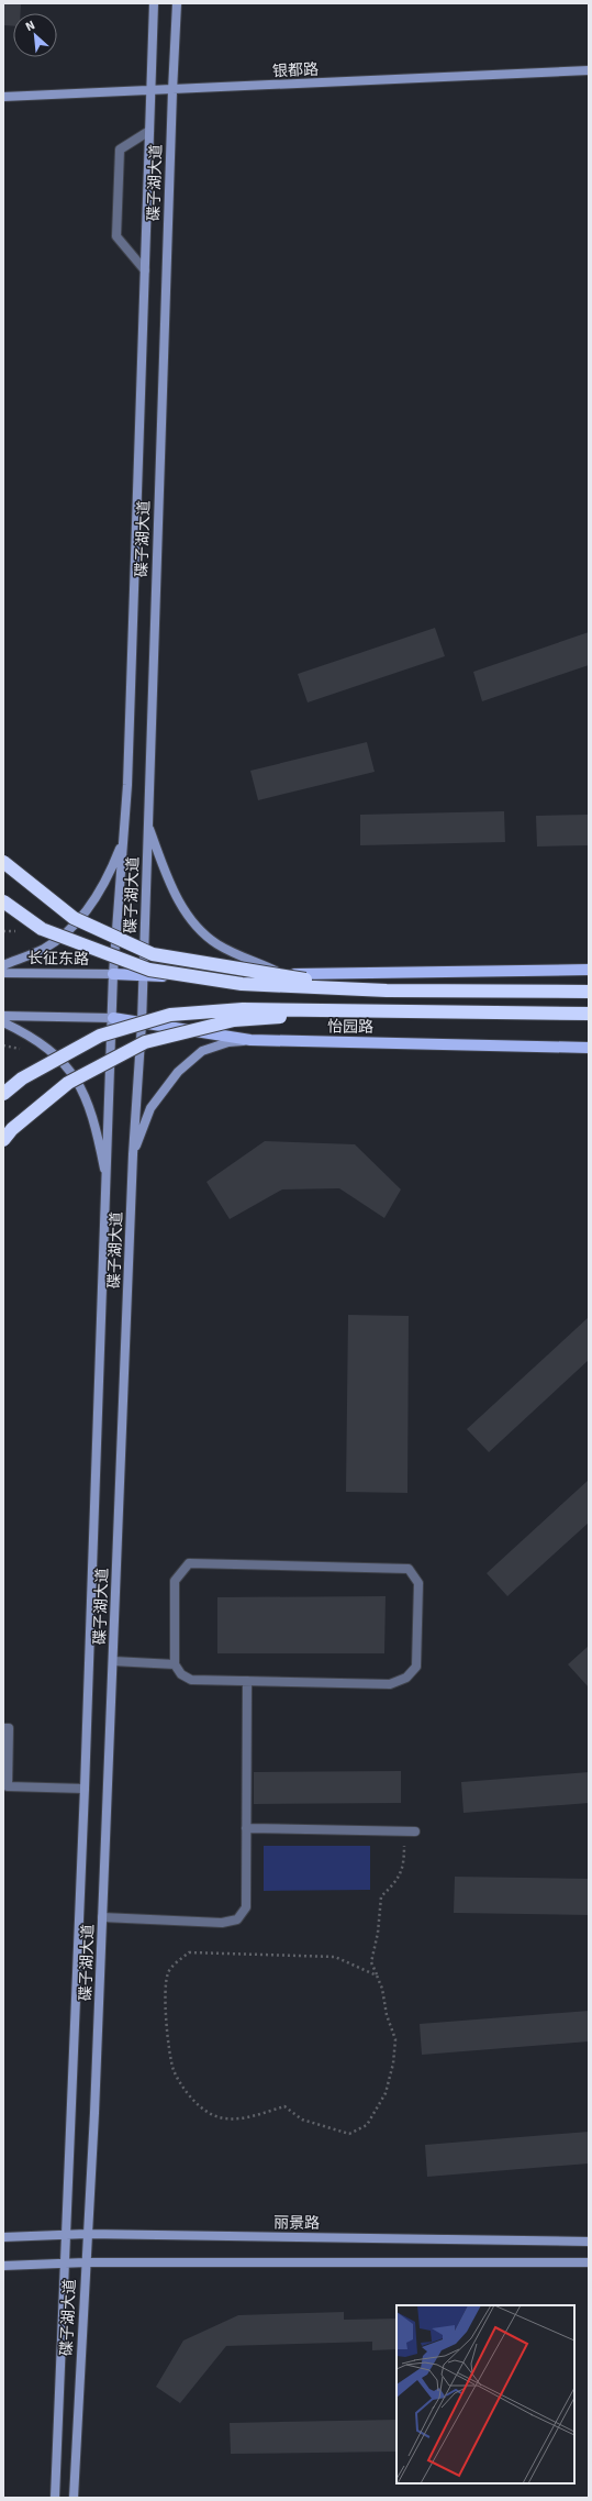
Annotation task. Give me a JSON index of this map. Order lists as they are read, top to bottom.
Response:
{
  "streets": {
    "main road": [
      "银都路",
      "碟子湖大道",
      "长征东路",
      "怡园路",
      "丽景路"
    ]
  },
  "crossings": [
    ["银都路", "碟子湖大道"],
    ["碟子湖大道", "长征东路"],
    ["碟子湖大道", "怡园路"],
    ["碟子湖大道", "丽景路"]
  ],
  "north": "top left"
}
